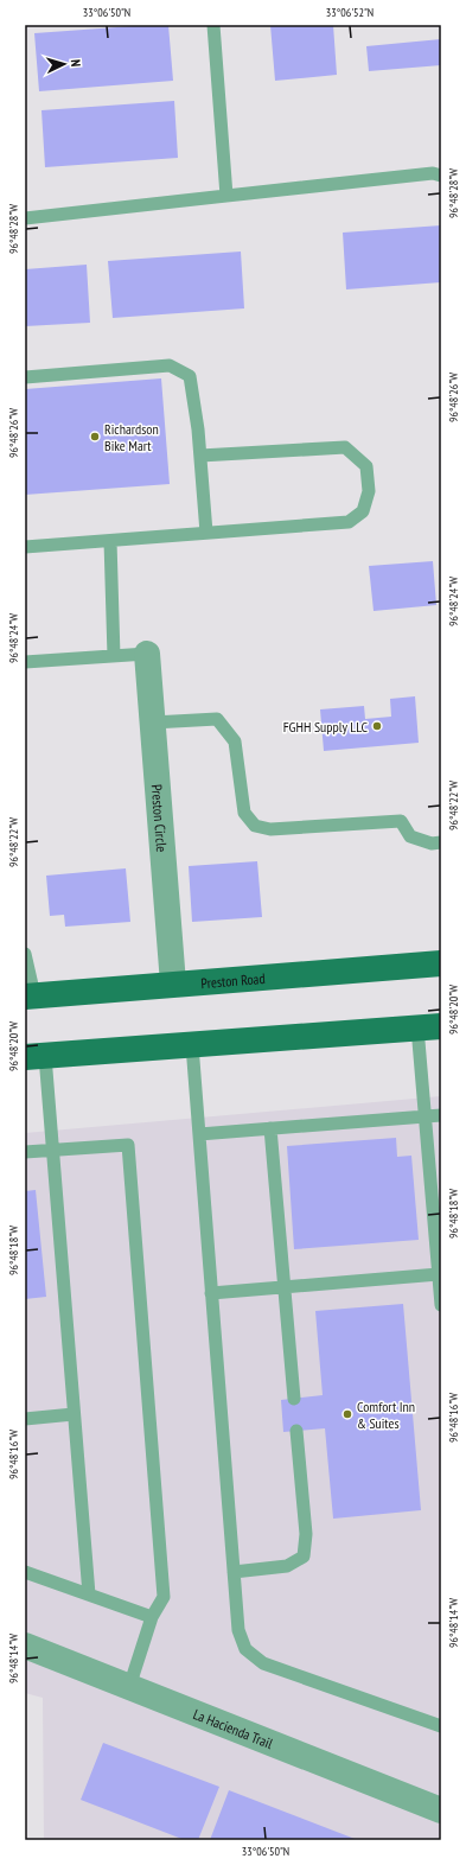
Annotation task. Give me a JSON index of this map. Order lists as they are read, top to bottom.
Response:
{
  "streets": {
    "main road": ["Preston Road"],
    "street": ["Preston Circle", "La Hacienda Trail"]
  },
  "crossings": [
    ["Preston Circle", "Preston Road"]
  ],
  "places": ["Richardson Bike Mart", "FGHH Supply LLC", "Comfort Inn & Suites"],
  "north": "right",
  "coordinates": [
    "33°06'50\"N",
    "33°06'52\"N",
    "96°48'28\"W",
    "96°48'26\"W",
    "96°48'24\"W",
    "96°48'22\"W",
    "96°48'20\"W",
    "96°48'18\"W",
    "96°48'16\"W",
    "96°48'14\"W"
  ]
}
